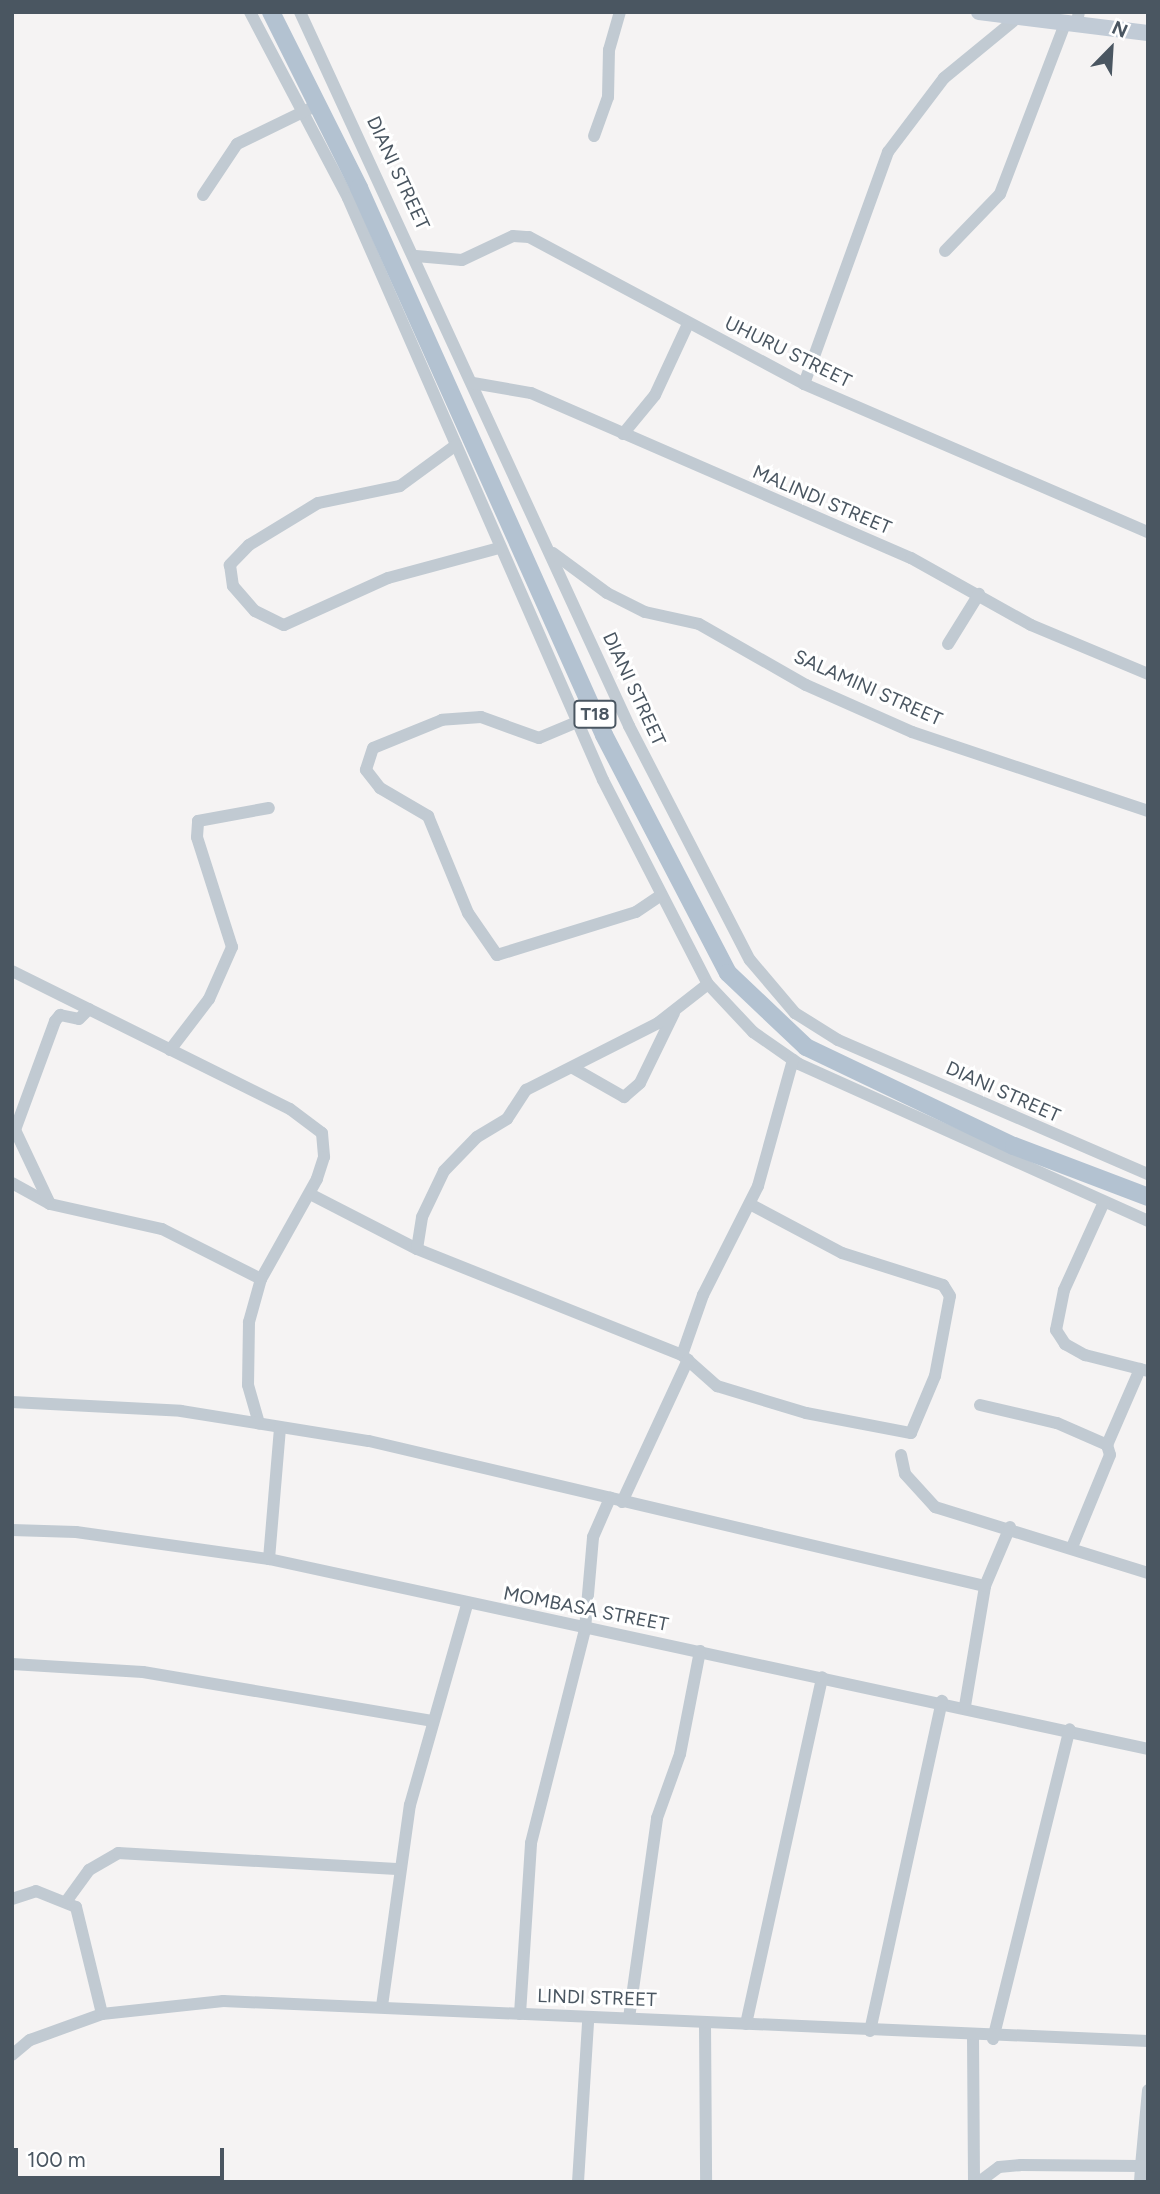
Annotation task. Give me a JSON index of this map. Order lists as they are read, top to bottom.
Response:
{
  "streets": {
    "main road": ["T18"],
    "street": [
      "DIANI STREET",
      "UHURU STREET",
      "MALINDI STREET",
      "SALAMINI STREET",
      "MOMBASA STREET",
      "LINDI STREET"
    ]
  },
  "crossings": [
    ["DIANI STREET", "UHURU STREET"],
    ["DIANI STREET", "MALINDI STREET"],
    ["DIANI STREET", "SALAMINI STREET"]
  ],
  "scale_bar": "100 m",
  "north": "top right"
}
